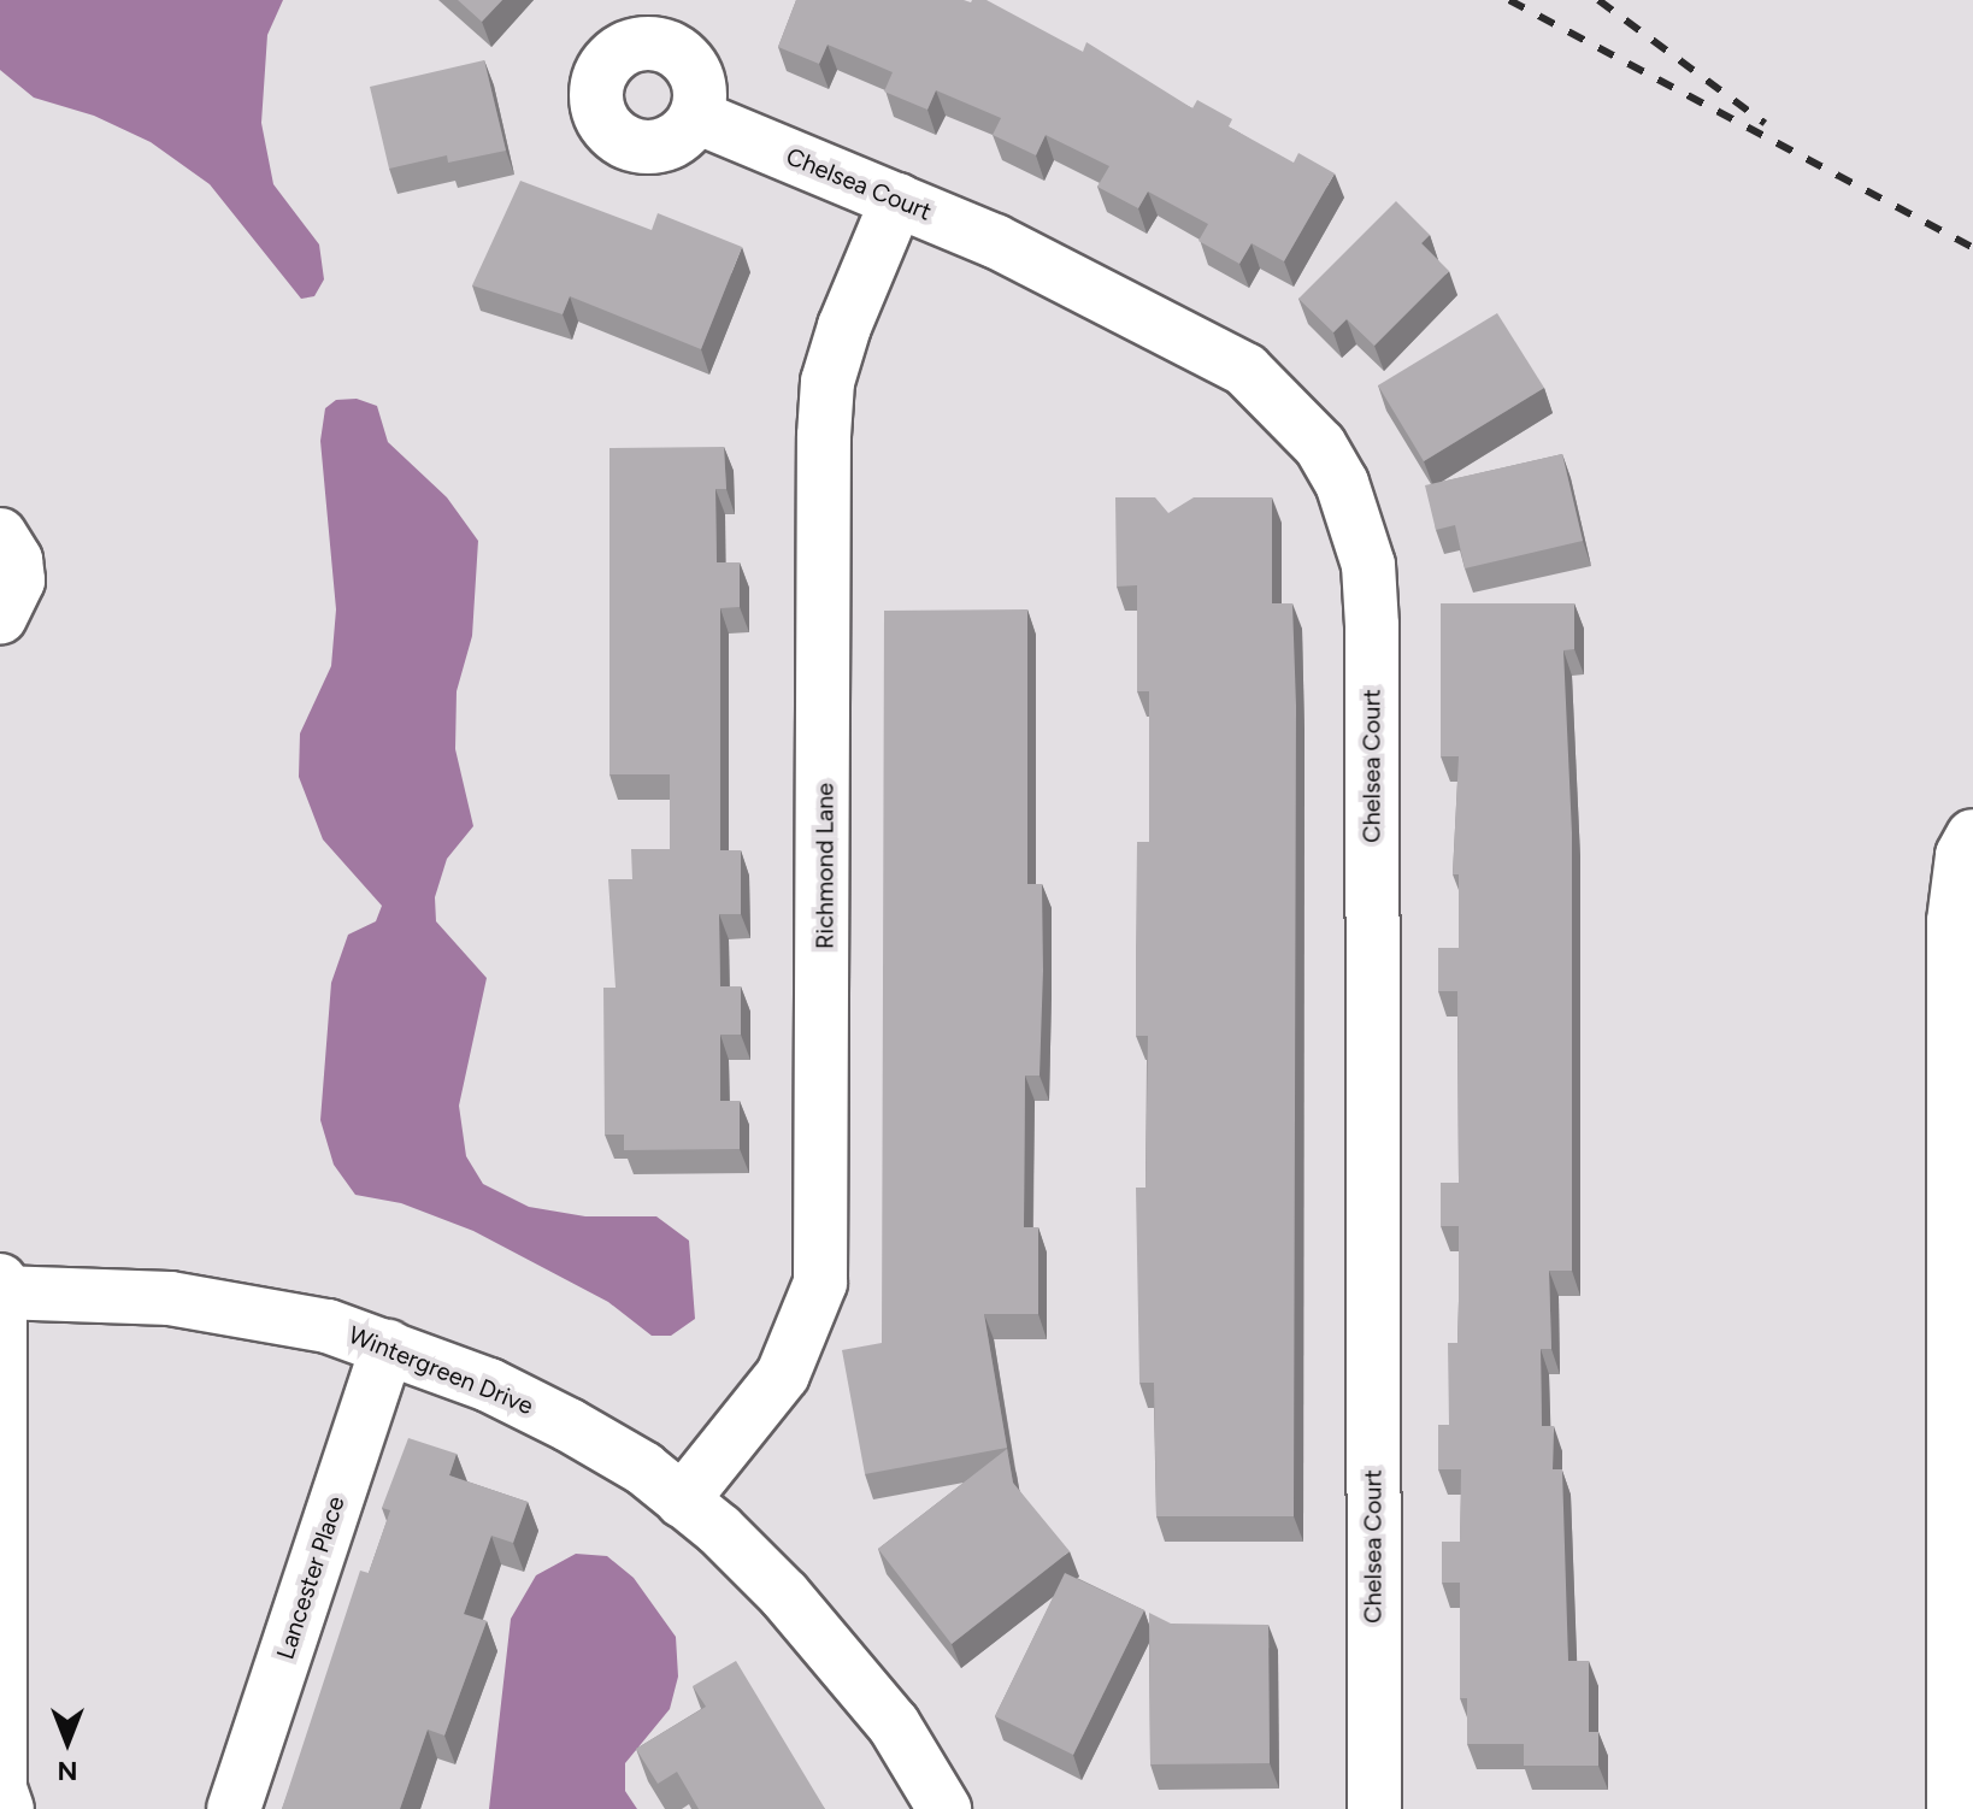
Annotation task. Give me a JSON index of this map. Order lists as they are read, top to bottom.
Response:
{
  "streets": {
    "street": [
      "Chelsea Court",
      "Richmond Lane",
      "Wintergreen Drive",
      "Lancester Place"
    ]
  },
  "crossings": [
    ["Chelsea Court", "Richmond Lane"],
    ["Richmond Lane", "Wintergreen Drive"],
    ["Wintergreen Drive", "Lancester Place"]
  ],
  "north": "bottom"
}
